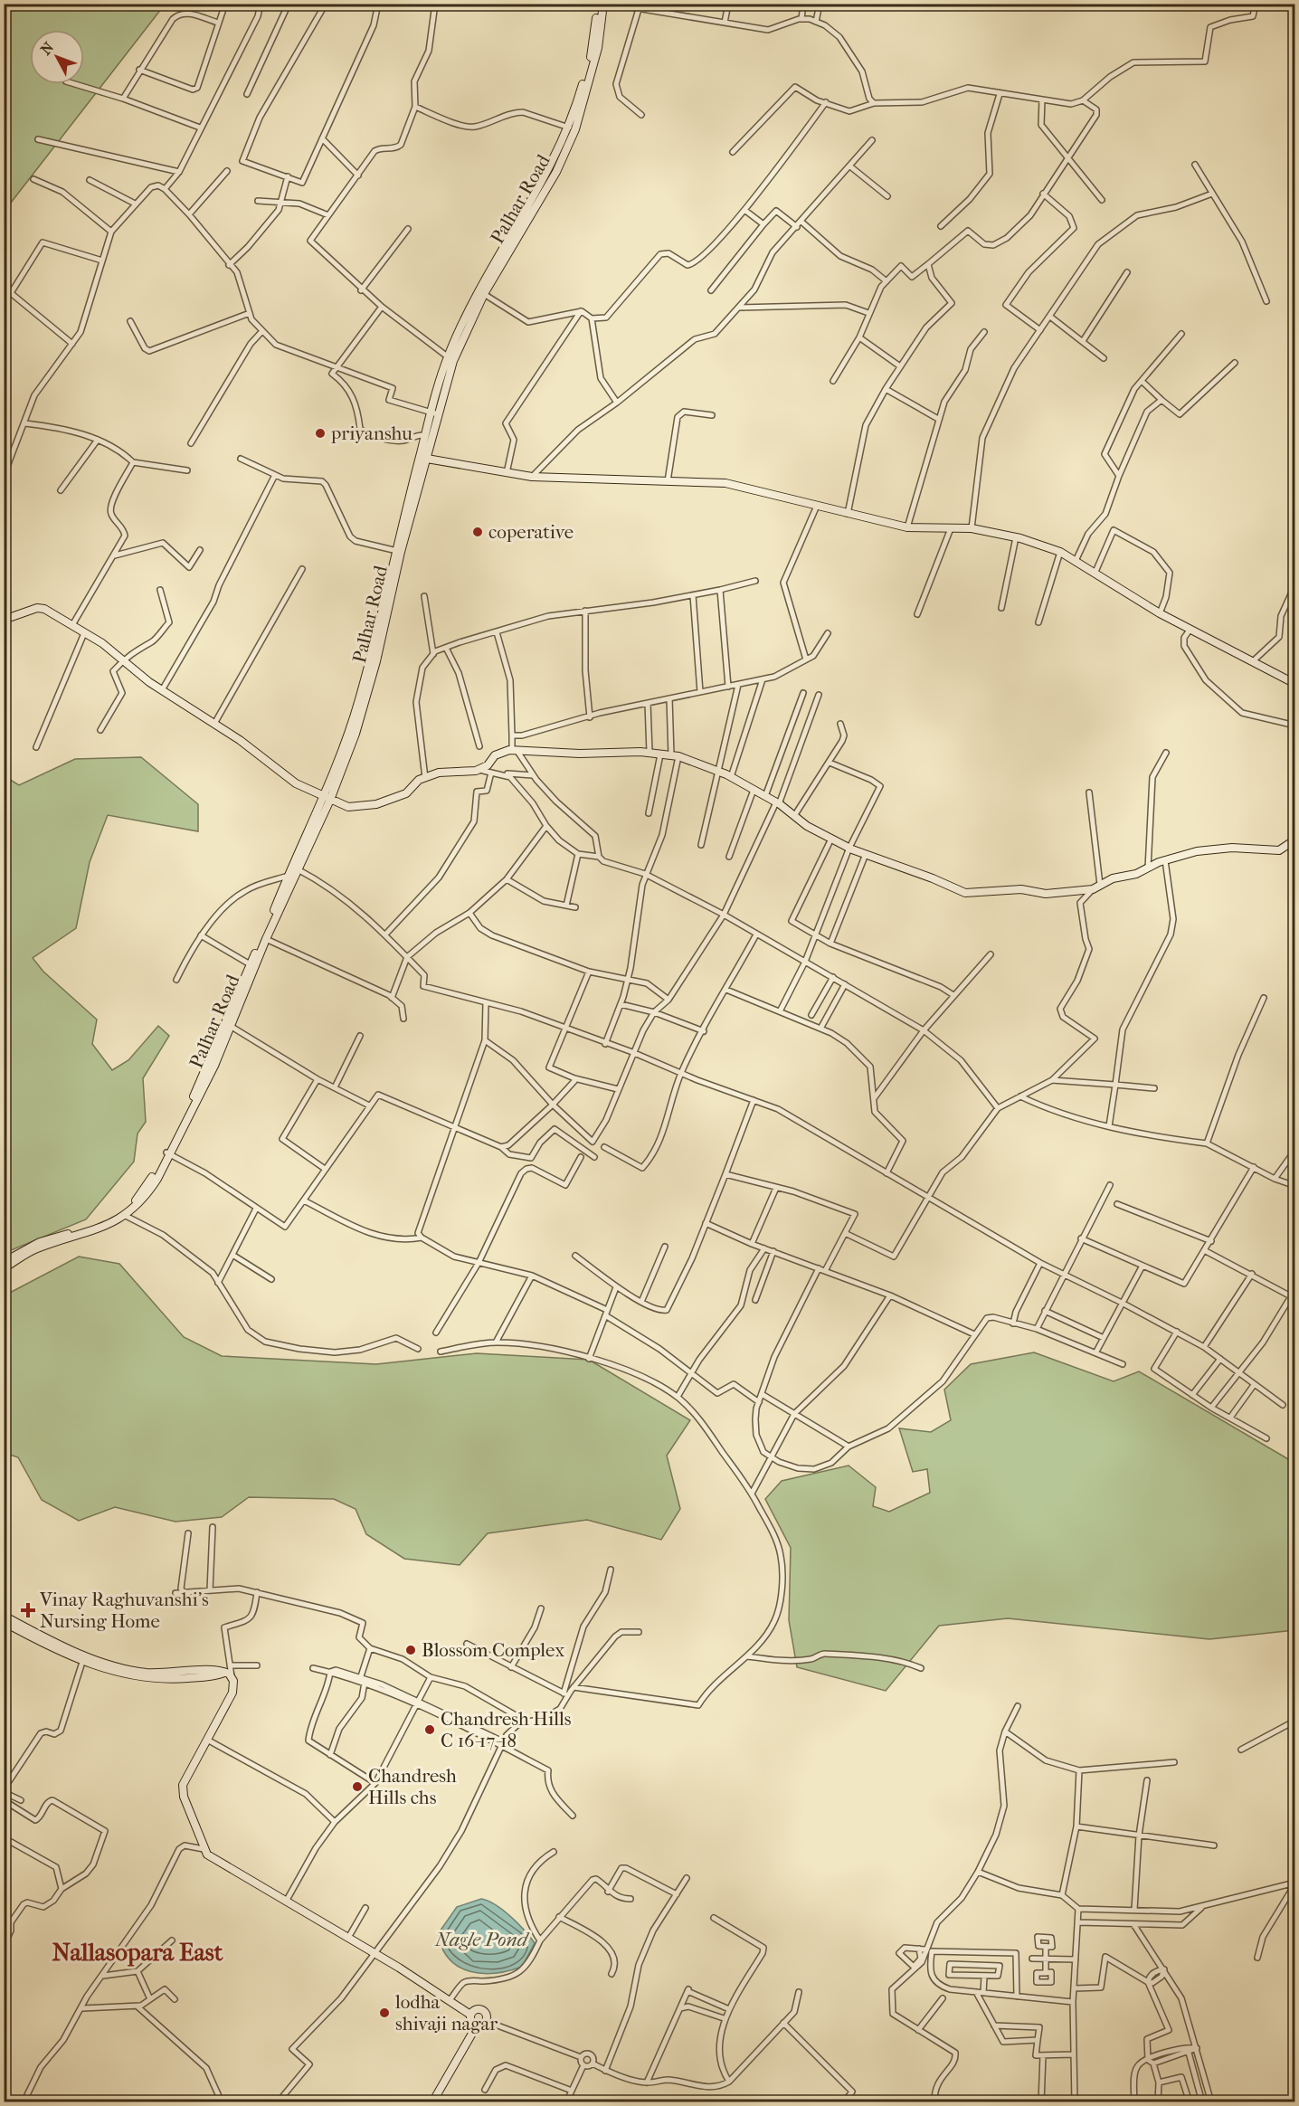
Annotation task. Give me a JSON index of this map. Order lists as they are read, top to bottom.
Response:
{
  "streets": {
    "street": ["Palhar Road"]
  },
  "districts": ["Nallasopara East"],
  "water": ["Nagle Pond"],
  "places": {
    "other": [
      "priyanshu",
      "coperative",
      "Blossom Complex",
      "Chandresh Hills C 16-17-18",
      "Chandresh Hills chs",
      "lodha shivaji nagar"
    ],
    "health": ["Vinay Raghuvanshi's Nursing Home"]
  },
  "north": "top left"
}
